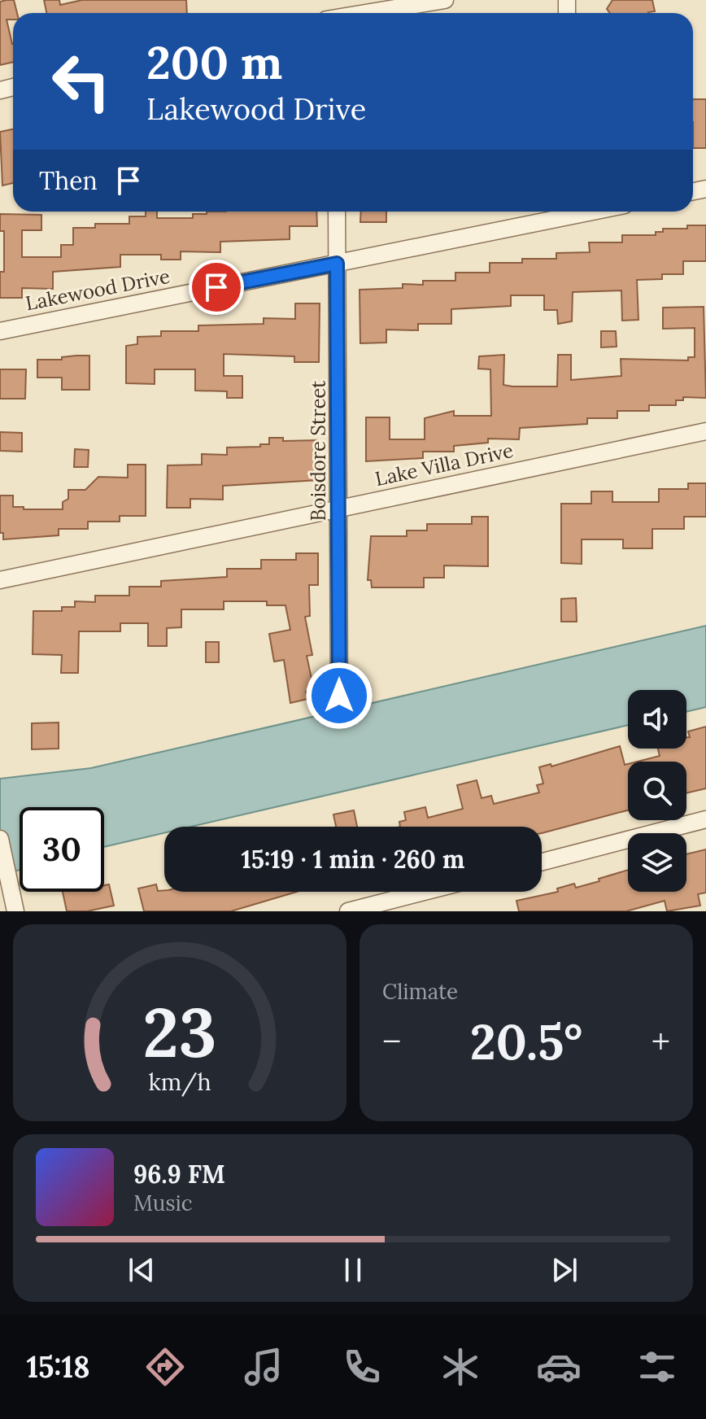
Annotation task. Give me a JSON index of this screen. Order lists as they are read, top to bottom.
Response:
{
  "streets": {
    "street": ["Lakewood Drive", "Boisdore Street", "Lake Villa Drive"]
  },
  "crossings": [
    ["Lakewood Drive", "Boisdore Street"],
    ["Boisdore Street", "Lake Villa Drive"]
  ],
  "page": {
    "turn": ["200 m", "Lakewood Drive"],
    "then": "Then",
    "limit": "30",
    "trip": "15:19 · 1 min · 260 m",
    "tile": "Climate",
    "heat": ["−", "20.5°", "+"],
    "song": ["96.9 FM", "Music"],
    "tabs": "15:18",
    "gauge": ["23", "km/h"]
  }
}
